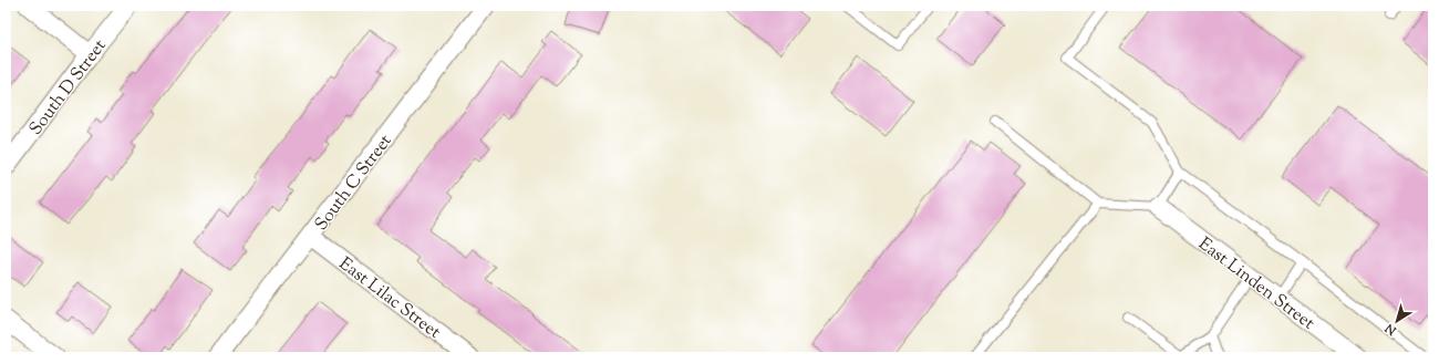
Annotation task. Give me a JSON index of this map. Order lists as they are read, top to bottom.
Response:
{
  "streets": {
    "street": [
      "South D Street",
      "South C Street",
      "East Linden Street",
      "East Lilac Street"
    ]
  },
  "crossings": [
    ["South C Street", "East Lilac Street"]
  ],
  "north": "bottom left"
}
